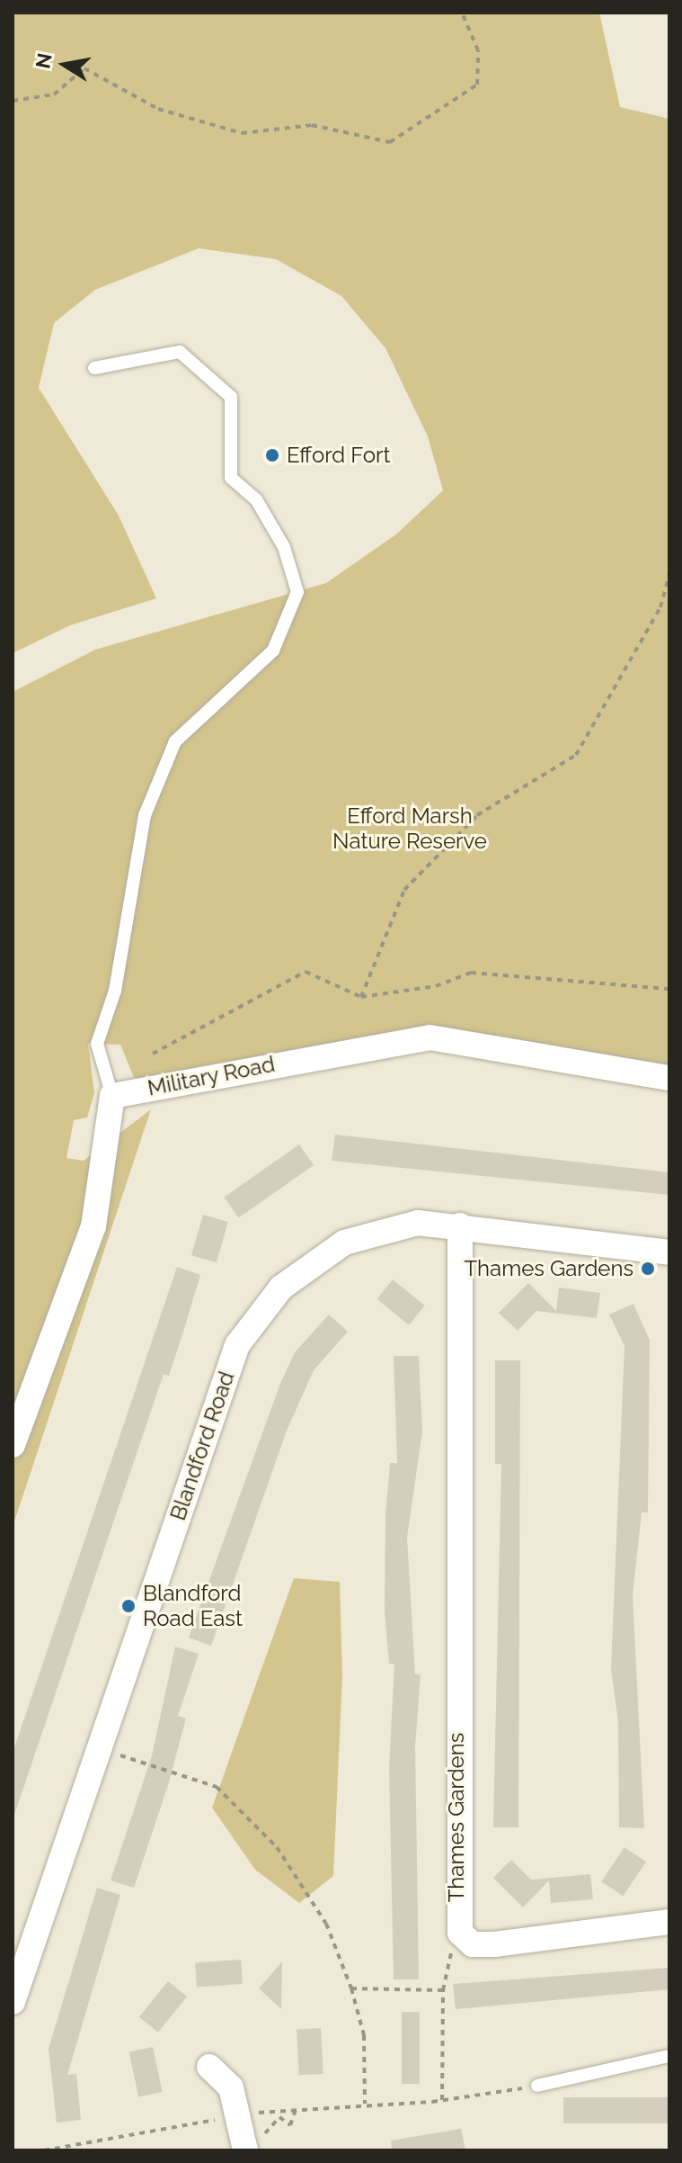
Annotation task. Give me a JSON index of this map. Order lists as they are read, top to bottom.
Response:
{
  "streets": {
    "street": ["Military Road", "Blandford Road", "Thames Gardens"]
  },
  "crossings": [
    ["Blandford Road", "Thames Gardens"]
  ],
  "parks": ["Efford Marsh Nature Reserve"],
  "places": ["Efford Fort", "Thames Gardens", "Blandford Road East"],
  "north": "left"
}
